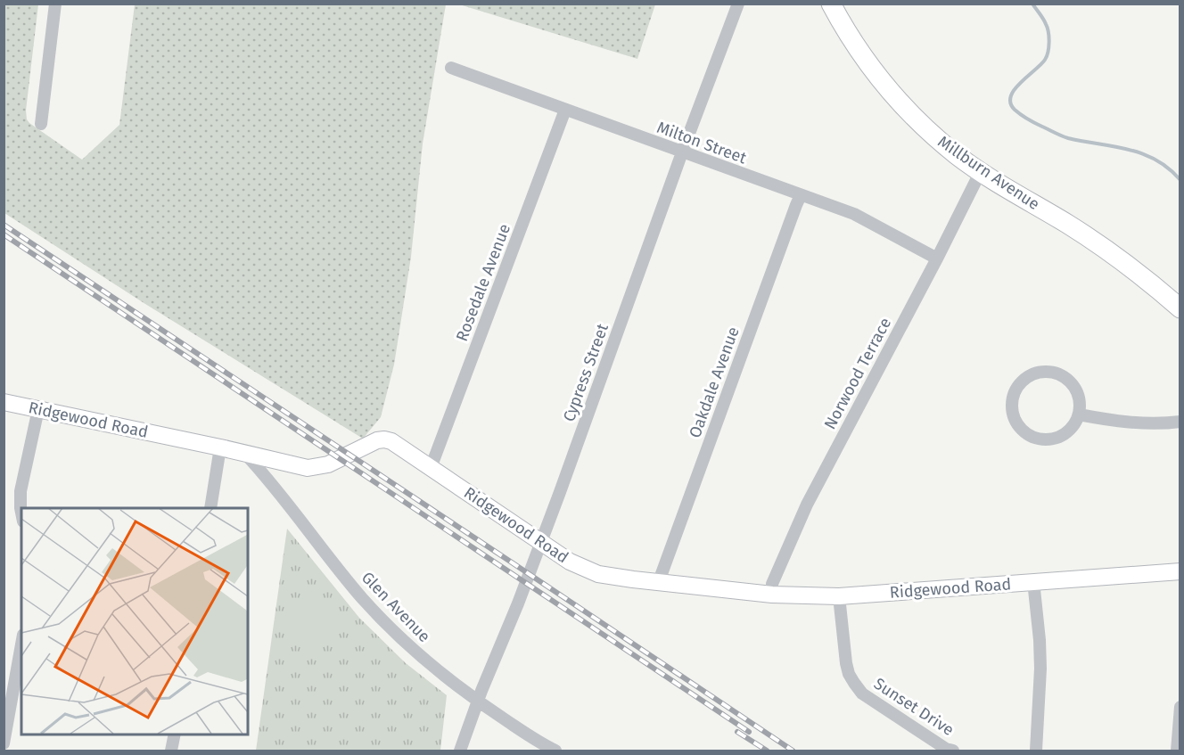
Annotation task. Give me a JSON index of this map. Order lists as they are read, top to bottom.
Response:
{
  "streets": {
    "main road": ["Millburn Avenue"],
    "street": [
      "Milton Street",
      "Rosedale Avenue",
      "Cypress Street",
      "Norwood Terrace",
      "Oakdale Avenue",
      "Ridgewood Road",
      "Glen Avenue",
      "Sunset Drive"
    ]
  },
  "crossings": [
    ["Milton Street", "Rosedale Avenue"],
    ["Milton Street", "Cypress Street"],
    ["Milton Street", "Norwood Terrace"],
    ["Milton Street", "Oakdale Avenue"],
    ["Millburn Avenue", "Norwood Terrace"],
    ["Rosedale Avenue", "Ridgewood Road"],
    ["Cypress Street", "Ridgewood Road"],
    ["Cypress Street", "Glen Avenue"],
    ["Norwood Terrace", "Ridgewood Road"],
    ["Oakdale Avenue", "Ridgewood Road"],
    ["Ridgewood Road", "Glen Avenue"],
    ["Ridgewood Road", "Sunset Drive"]
  ]
}
